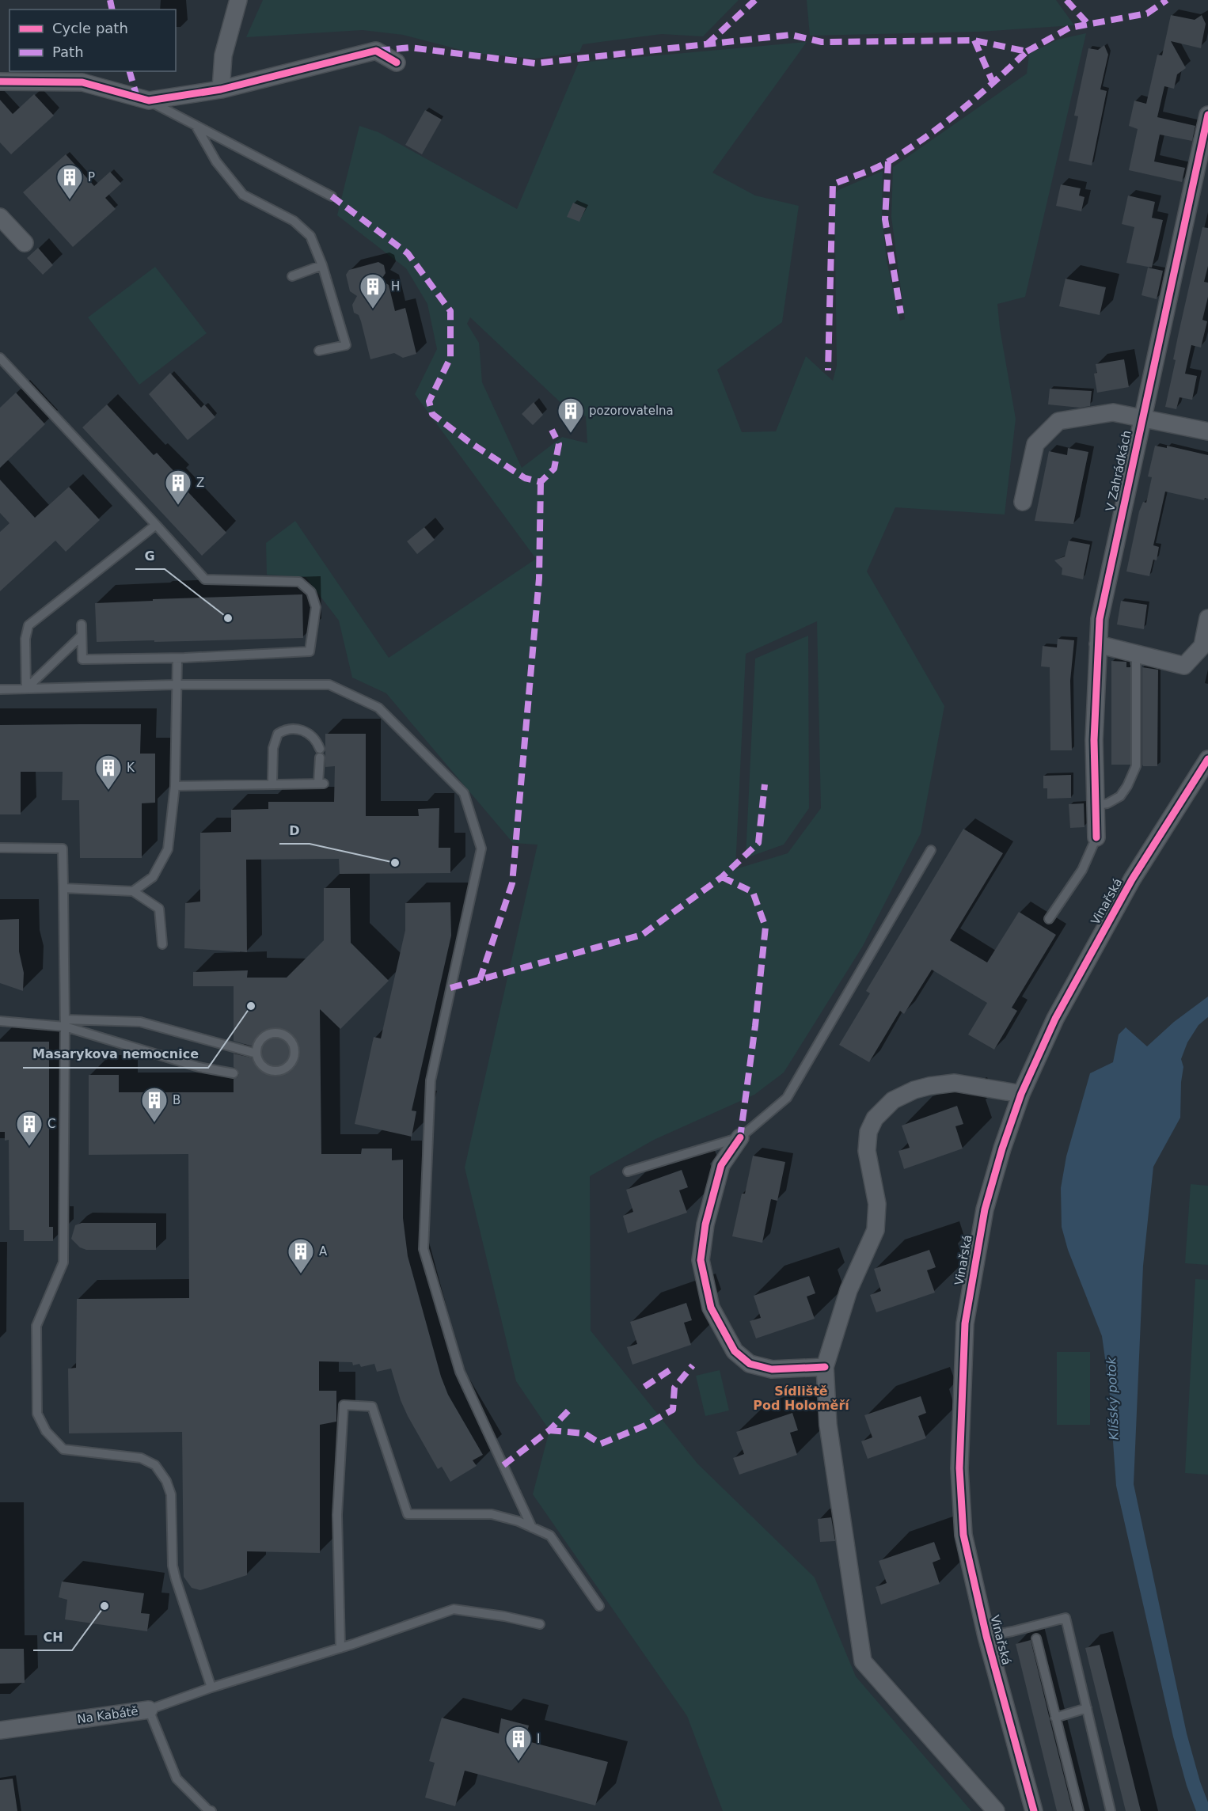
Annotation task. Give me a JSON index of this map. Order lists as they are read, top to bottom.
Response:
{
  "streets": {
    "street": ["V Zahrádkách", "Vinařská", "Na Kabátě"]
  },
  "districts": ["Sídliště Pod Holoměří"],
  "water": ["Klíšský potok"],
  "places": {
    "building": [
      "P",
      "H",
      "pozorovatelna",
      "Z",
      "K",
      "B",
      "C",
      "A",
      "I"
    ],
    "other": [
      "G",
      "D",
      "Masarykova nemocnice",
      "CH"
    ]
  },
  "legend": ["Cycle path", "Path"]
}
